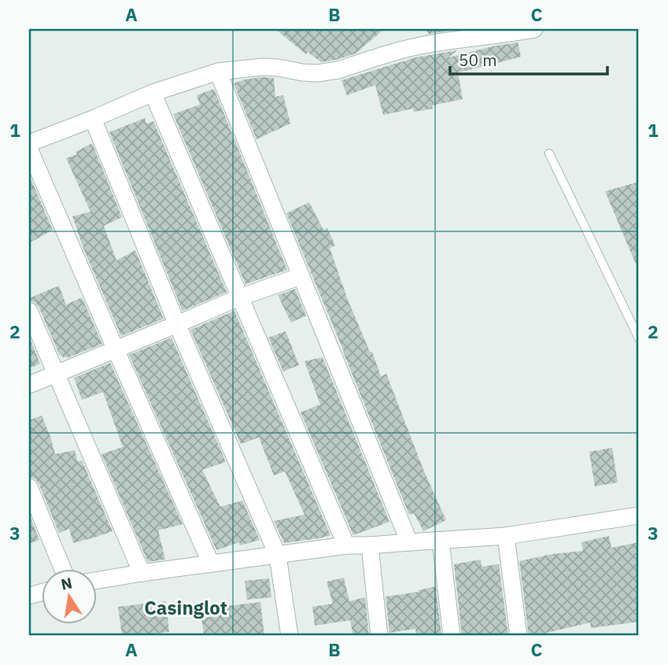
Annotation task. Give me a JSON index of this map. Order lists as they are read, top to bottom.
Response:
{
  "districts": ["Casinglot"],
  "scale_bar": "50 m",
  "north": "top",
  "grid": {
    "columns": ["A", "B", "C"],
    "rows": ["1", "2", "3"]
  }
}
